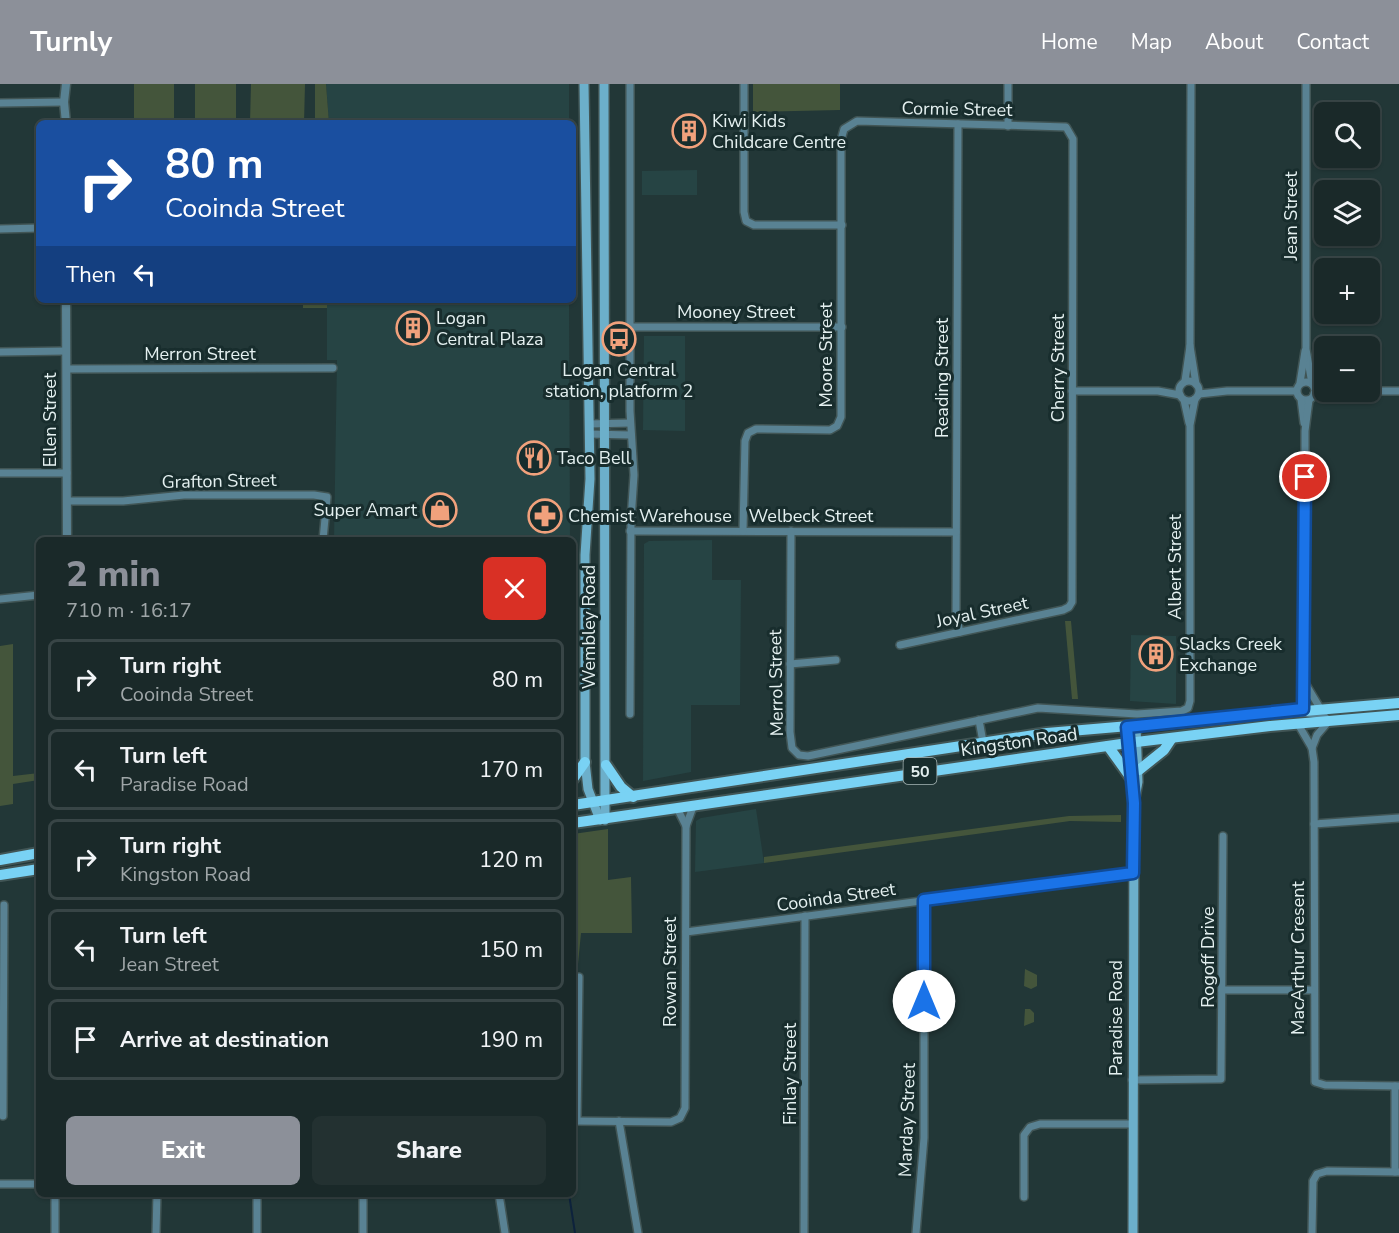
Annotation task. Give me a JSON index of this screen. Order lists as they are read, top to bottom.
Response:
{
  "streets": {
    "main road": [
      "Wembley Road",
      "Kingston Road",
      "50",
      "Paradise Road"
    ],
    "street": [
      "Cormie Street",
      "Jean Street",
      "Mooney Street",
      "Merron Street",
      "Moore Street",
      "Cherry Street",
      "Reading Street",
      "Ellen Street",
      "Grafton Street",
      "Welbeck Street",
      "Albert Street",
      "Joyal Street",
      "Merrol Street",
      "Cooinda Street",
      "Rogoff Drive",
      "MacArthur Cresent",
      "Rowan Street",
      "Finlay Street",
      "Marday Street"
    ]
  },
  "crossings": [
    ["Cormie Street", "Moore Street"],
    ["Cormie Street", "Cherry Street"],
    ["Cormie Street", "Reading Street"],
    ["Jean Street", "Kingston Road"],
    ["Mooney Street", "Moore Street"],
    ["Merron Street", "Ellen Street"],
    ["Moore Street", "Welbeck Street"],
    ["Cherry Street", "Joyal Street"],
    ["Reading Street", "Welbeck Street"],
    ["Reading Street", "Joyal Street"],
    ["Ellen Street", "Grafton Street"],
    ["Welbeck Street", "Merrol Street"],
    ["Albert Street", "Merrol Street"],
    ["Wembley Road", "Kingston Road"],
    ["Kingston Road", "MacArthur Cresent"],
    ["Kingston Road", "Rowan Street"],
    ["Kingston Road", "Paradise Road"],
    ["Cooinda Street", "Rowan Street"],
    ["Cooinda Street", "Paradise Road"],
    ["Cooinda Street", "Finlay Street"],
    ["Cooinda Street", "Marday Street"],
    ["Rogoff Drive", "Paradise Road"]
  ],
  "places": {
    "building": ["Kiwi Kids Childcare Centre", "Logan Central Plaza", "Slacks Creek Exchange"],
    "bus stop": ["Logan Central station, platform 2"],
    "restaurant": ["Taco Bell"],
    "shop": ["Super Amart"],
    "pharmacy": ["Chemist Warehouse"]
  },
  "page": {
    "header": "Turnly",
    "nav": [
      "Home",
      "Map",
      "About",
      "Contact"
    ],
    "map_buttons": ["+", "−"],
    "turn": ["80 m", "Cooinda Street"],
    "then": "Then",
    "heading": ["2 min", "710 m · 16:17"],
    "list": [
      {
        "name": "Turn right",
        "note": "Cooinda Street",
        "value": "80 m"
      },
      {
        "name": "Turn left",
        "note": "Paradise Road",
        "value": "170 m"
      },
      {
        "name": "Turn right",
        "note": "Kingston Road",
        "value": "120 m"
      },
      {
        "name": "Turn left",
        "note": "Jean Street",
        "value": "150 m"
      },
      {
        "name": "Arrive at destination",
        "value": "190 m"
      }
    ],
    "buttons": ["Exit", "Share"]
  }
}
